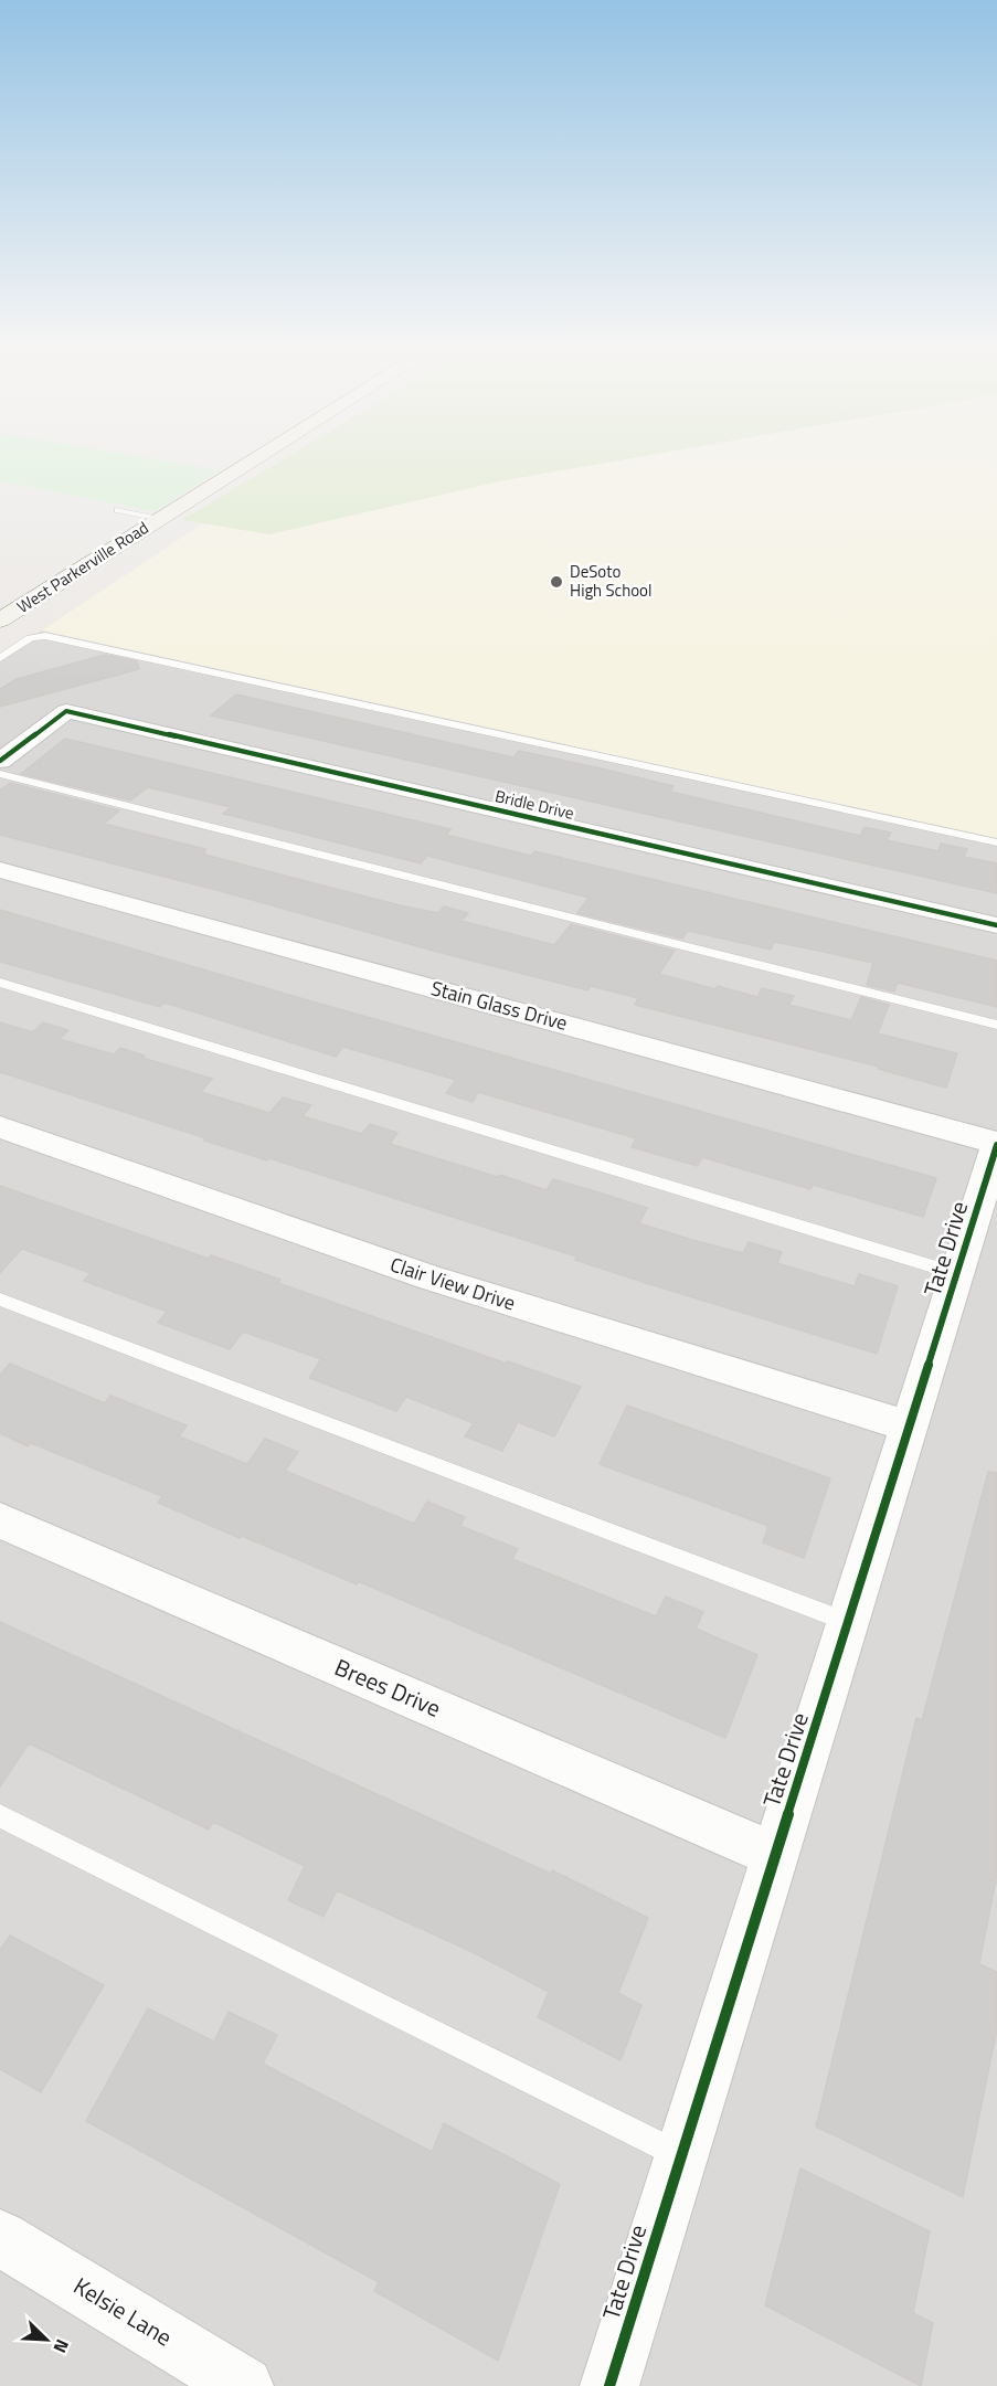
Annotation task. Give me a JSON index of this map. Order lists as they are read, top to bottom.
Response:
{
  "streets": {
    "main road": ["West Parkerville Road"],
    "street": [
      "Bridle Drive",
      "Stain Glass Drive",
      "Tate Drive",
      "Clair View Drive",
      "Brees Drive",
      "Kelsie Lane"
    ]
  },
  "crossings": [
    ["Stain Glass Drive", "Tate Drive"],
    ["Tate Drive", "Clair View Drive"],
    ["Tate Drive", "Brees Drive"]
  ],
  "places": ["DeSoto High School"],
  "north": "bottom right"
}
